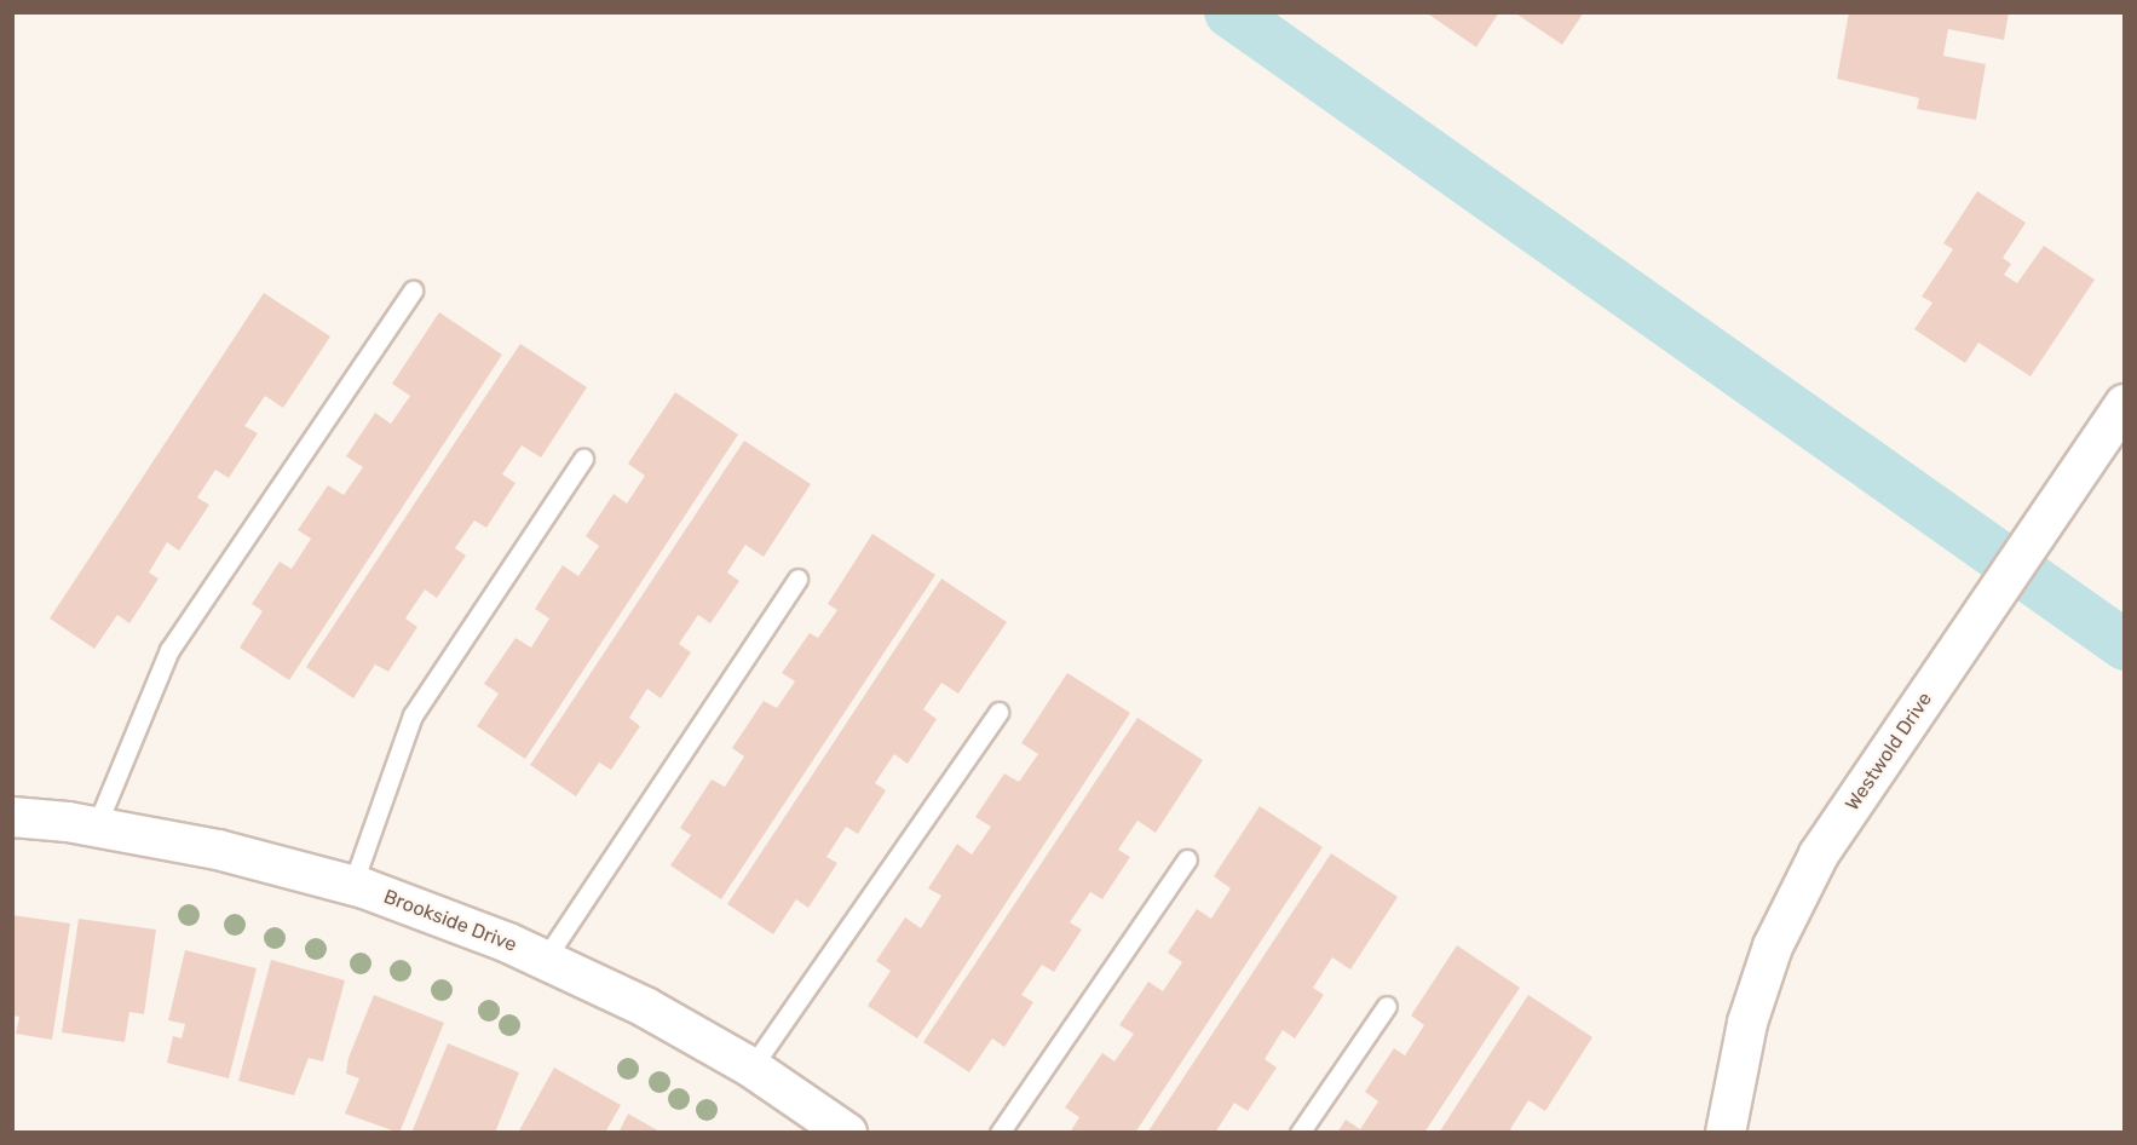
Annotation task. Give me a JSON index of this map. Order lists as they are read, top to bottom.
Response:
{
  "streets": {
    "street": ["Westwold Drive", "Brookside Drive"]
  }
}
